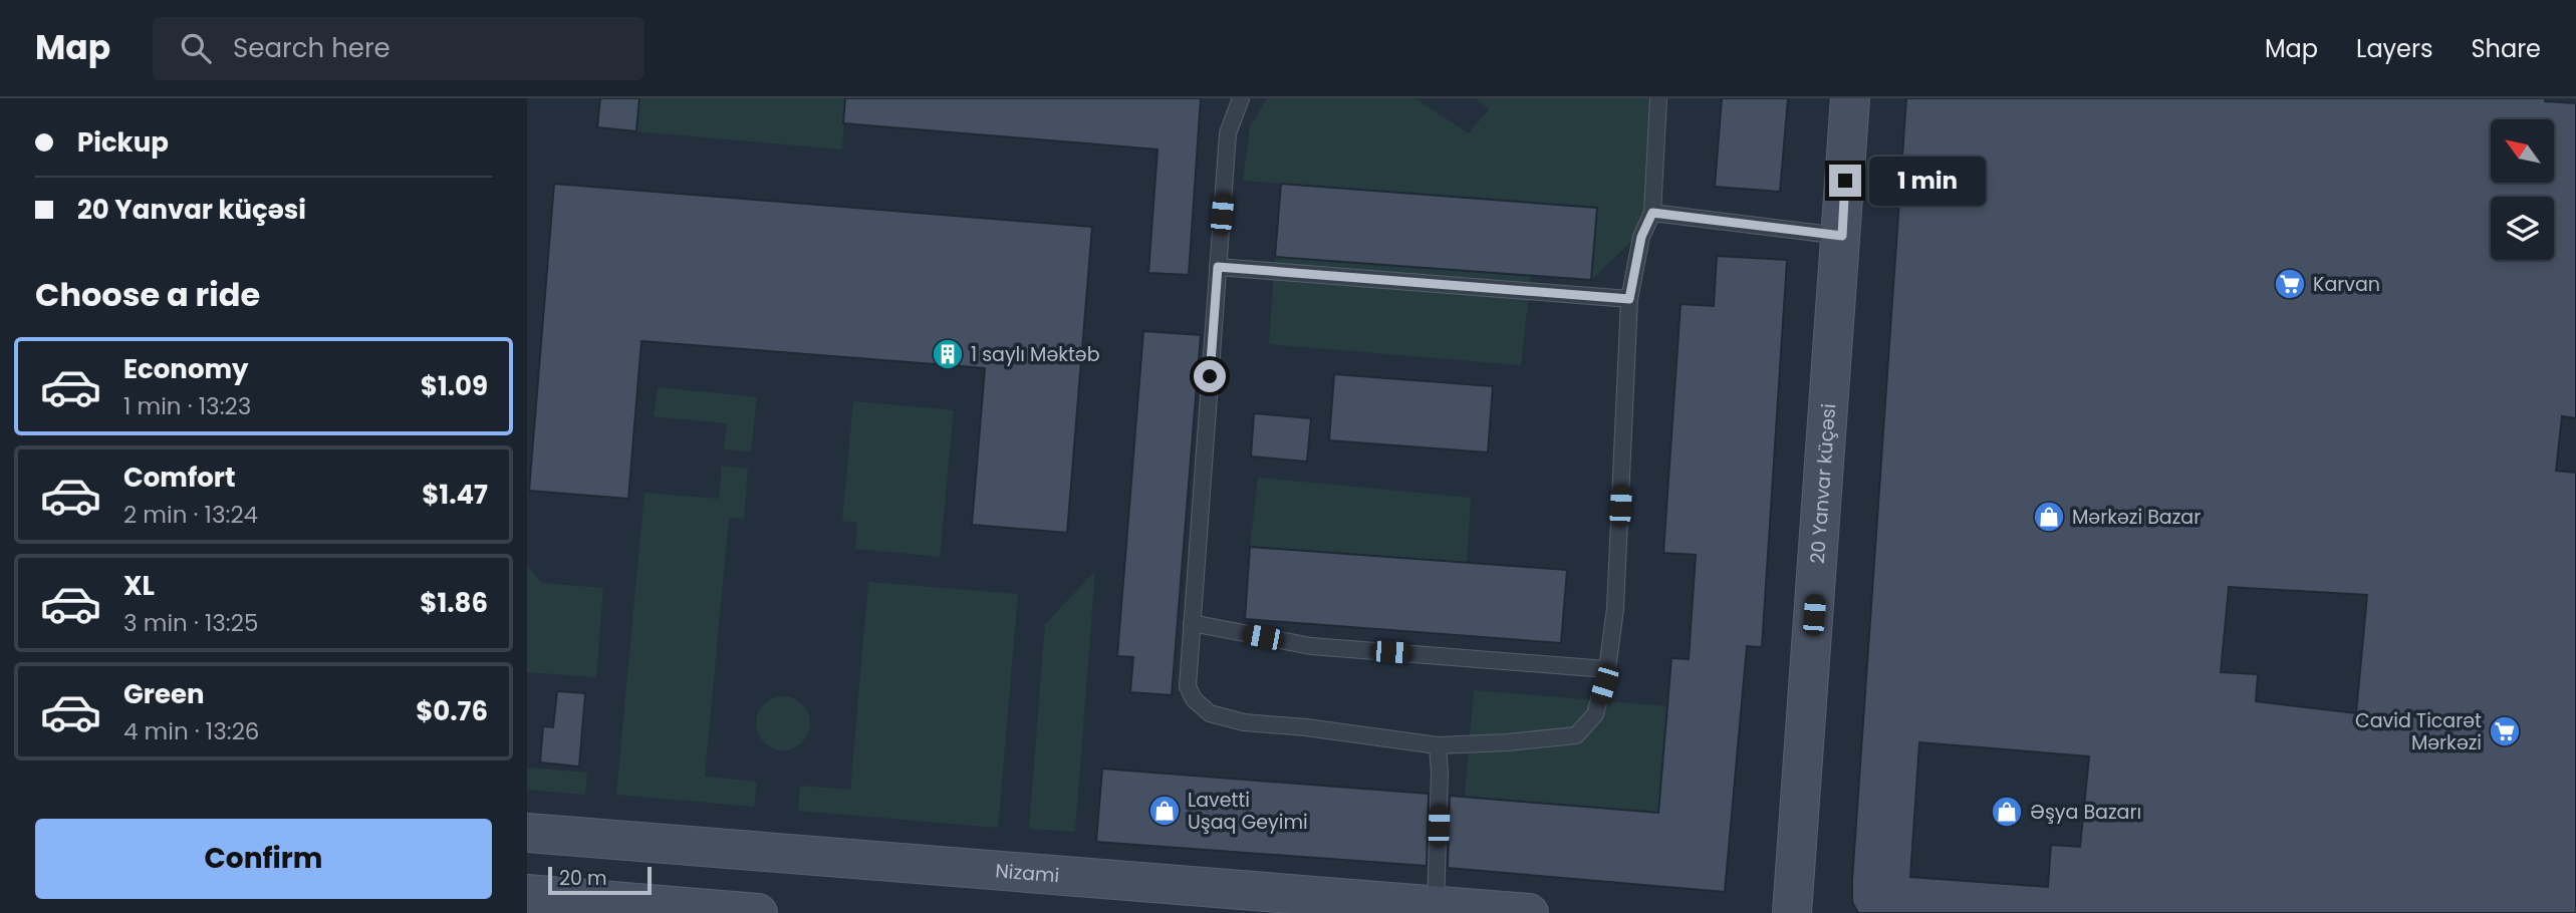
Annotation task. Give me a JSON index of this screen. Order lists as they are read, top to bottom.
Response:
{
  "streets": {
    "street": ["20 Yanvar küçəsi", "Nizami"]
  },
  "places": {
    "supermarket": ["Karvan", "Cavid Ticarət Mərkəzi"],
    "building": ["1 saylı Məktəb"],
    "shop": ["Mərkəzi Bazar", "Lavetti Uşaq Geyimi", "Əşya Bazarı"]
  },
  "scale_bar": "20 m",
  "north": "top left",
  "page": {
    "header": "Map",
    "search": "Search here",
    "nav": ["Map", "Layers", "Share"],
    "banner": ["Pickup", "20 Yanvar küçəsi"],
    "bubble": "1 min",
    "heading": "Choose a ride",
    "list": [
      {
        "name": "Economy",
        "note": "1 min · 13:23",
        "value": "$1.09"
      },
      {
        "name": "Comfort",
        "note": "2 min · 13:24",
        "value": "$1.47"
      },
      {
        "name": "XL",
        "note": "3 min · 13:25",
        "value": "$1.86"
      },
      {
        "name": "Green",
        "note": "4 min · 13:26",
        "value": "$0.76"
      }
    ],
    "buttons": "Confirm",
    "scale": "20 m"
  }
}
